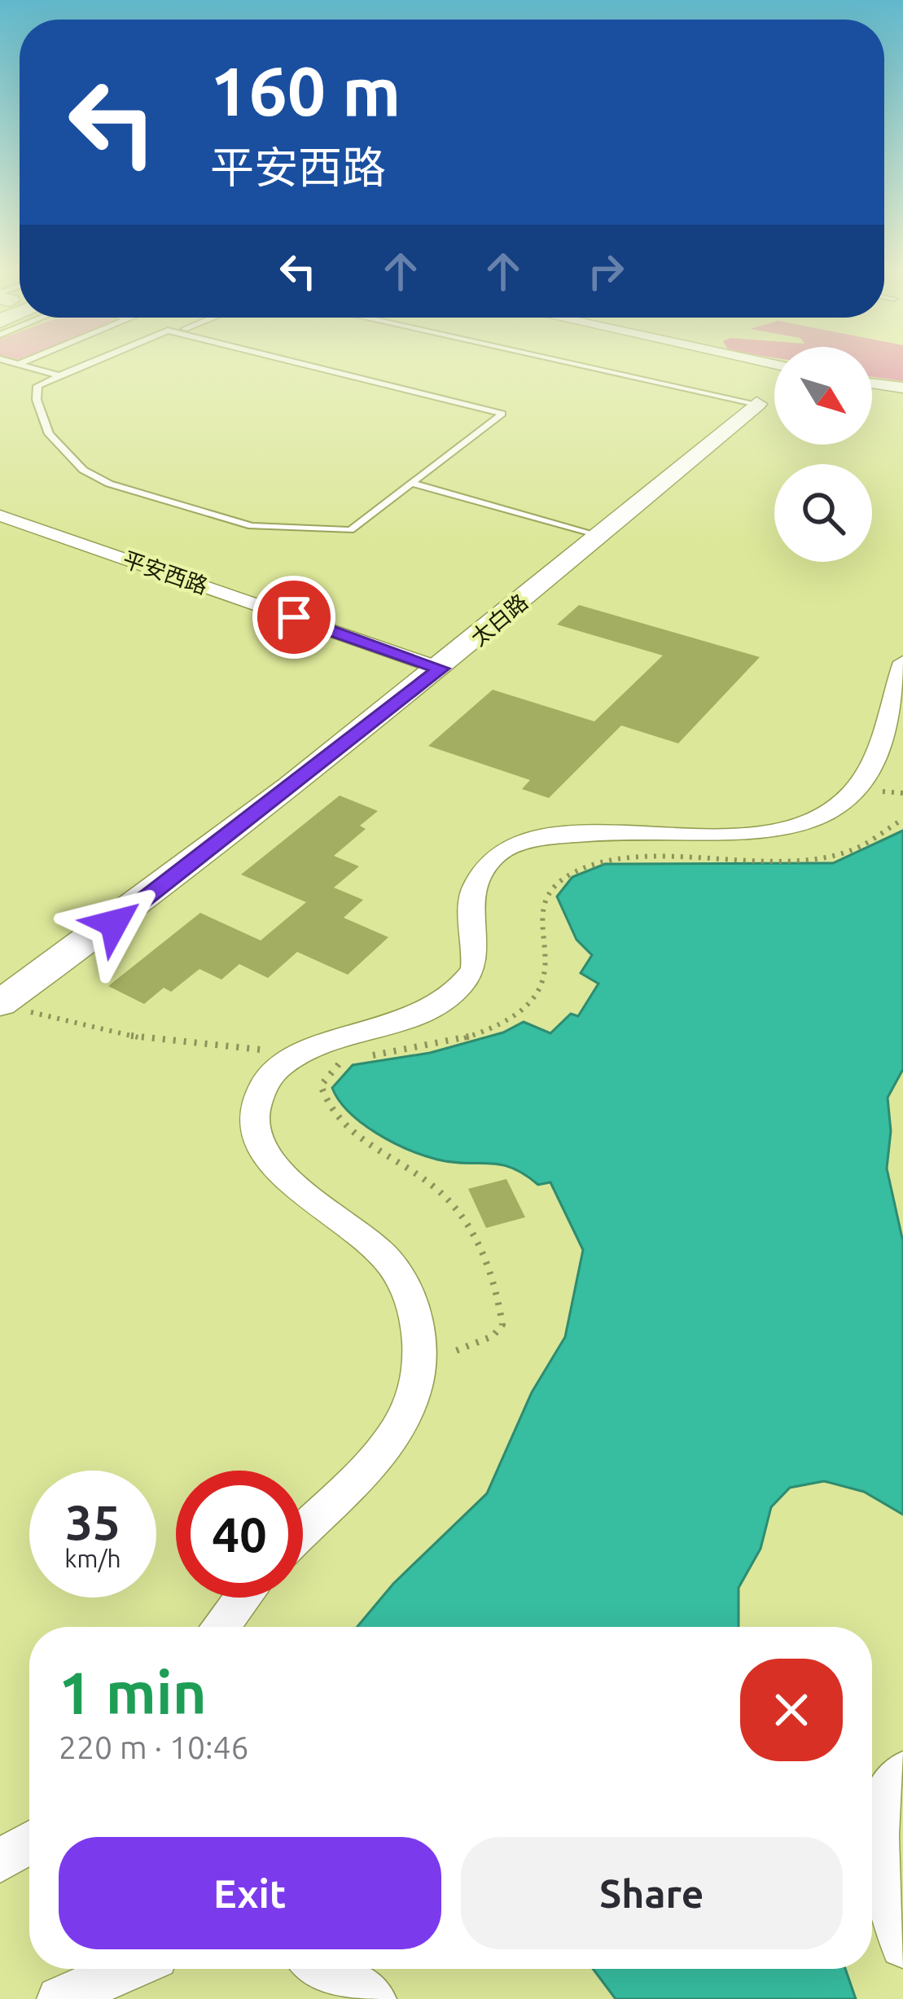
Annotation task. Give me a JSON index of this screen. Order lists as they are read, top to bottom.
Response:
{
  "streets": {
    "street": ["平安西路", "太白路"]
  },
  "crossings": [
    ["平安西路", "太白路"]
  ],
  "north": "bottom right",
  "page": {
    "turn": ["160 m", "平安西路"],
    "speed": "35 km/h",
    "limit": "40",
    "heading": ["1 min", "220 m · 10:46"],
    "buttons": ["Exit", "Share"]
  }
}
